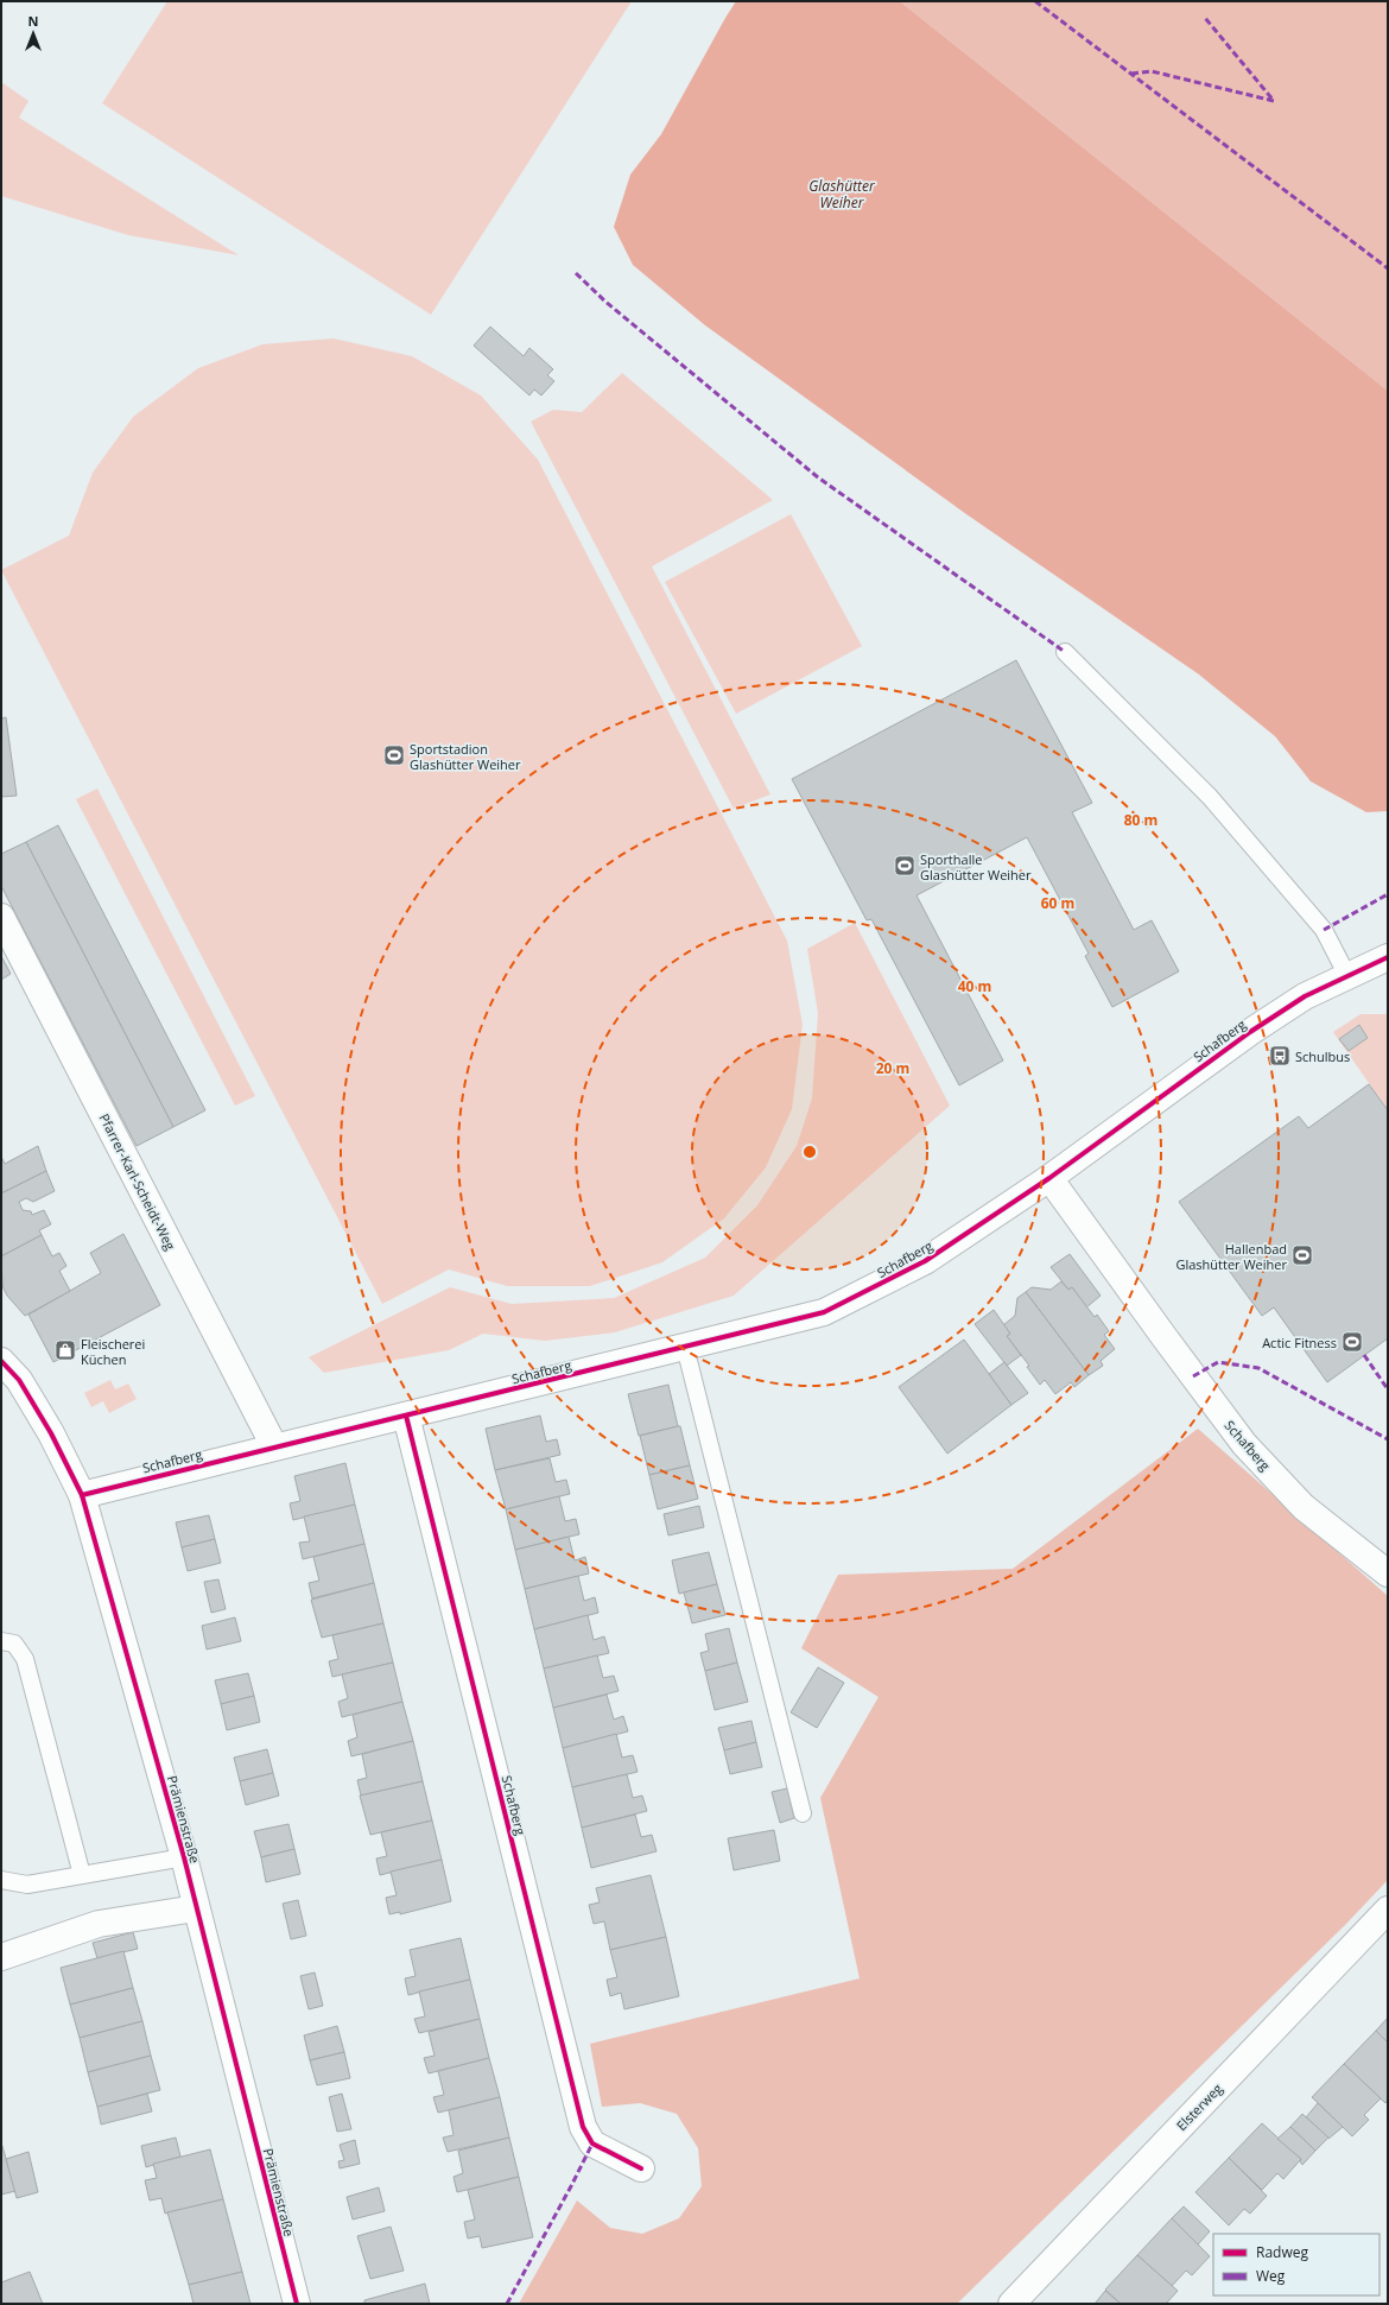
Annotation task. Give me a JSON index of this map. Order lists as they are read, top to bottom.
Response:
{
  "streets": {
    "street": [
      "Schafberg",
      "Pfarrer-Karl-Scheidt-Weg",
      "Prämienstraße",
      "Elsterweg"
    ]
  },
  "crossings": [
    ["Schafberg", "Pfarrer-Karl-Scheidt-Weg"],
    ["Schafberg", "Prämienstraße"]
  ],
  "water": ["Glashütter Weiher"],
  "places": {
    "sports": [
      "Sportstadion Glashütter Weiher",
      "Sporthalle Glashütter Weiher",
      "Hallenbad Glashütter Weiher",
      "Actic Fitness"
    ],
    "bus stop": ["Schulbus"],
    "shop": ["Fleischerei Küchen"]
  },
  "legend": ["Radweg", "Weg"],
  "north": "top",
  "rings": [
    "80 m",
    "60 m",
    "40 m",
    "20 m"
  ]
}
